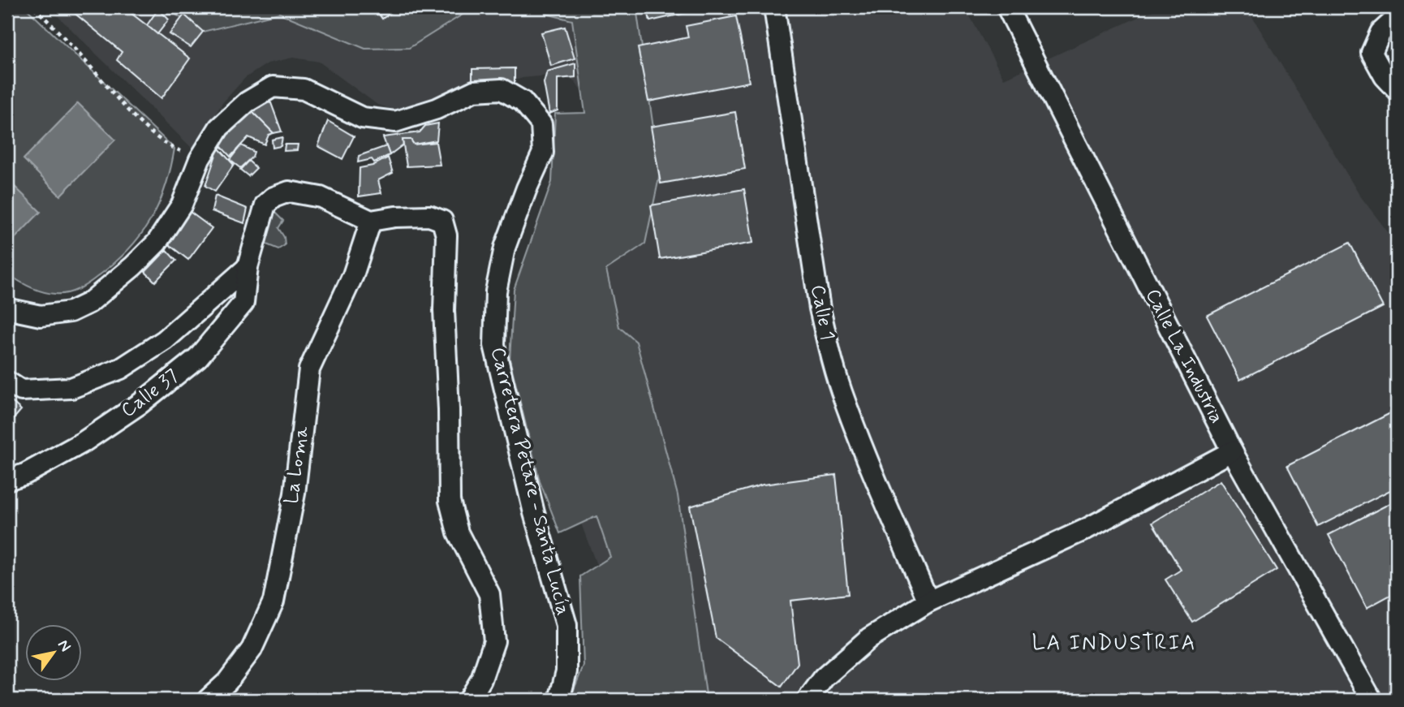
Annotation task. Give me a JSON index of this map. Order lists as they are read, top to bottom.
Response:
{
  "streets": {
    "street": [
      "Calle 1",
      "Calle La Industria",
      "Calle 37",
      "La Loma",
      "Carretera Petare - Santa Lucía"
    ]
  },
  "crossings": [
    ["Calle 37", "La Loma"]
  ],
  "districts": ["LA INDUSTRIA"],
  "north": "top right"
}
